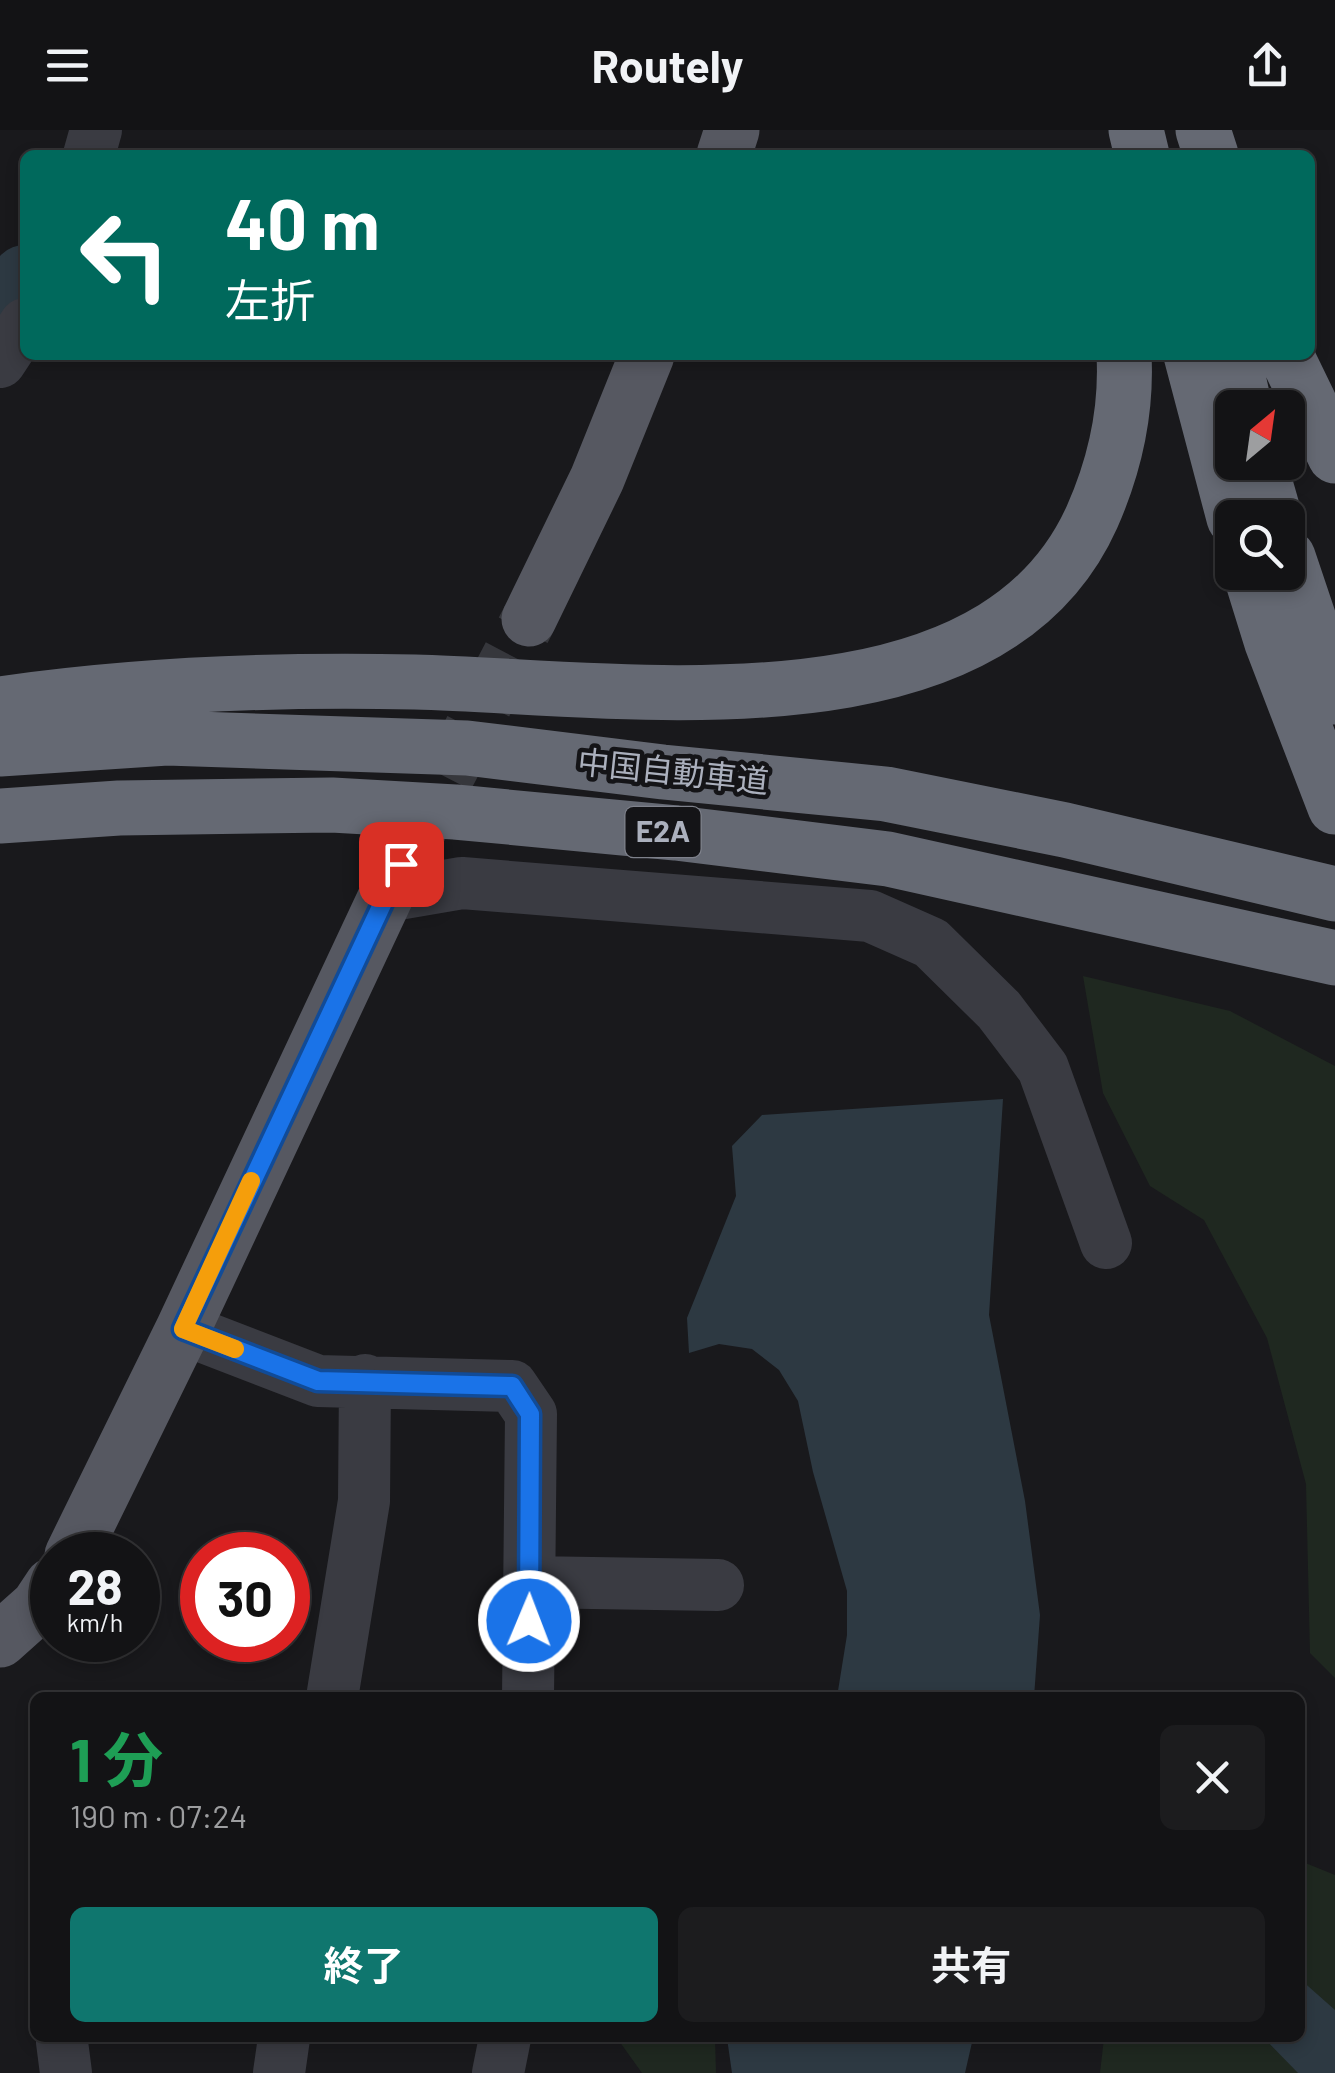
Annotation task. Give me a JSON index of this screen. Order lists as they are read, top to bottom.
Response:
{
  "streets": {
    "highway": ["中国自動車道", "E2A"]
  },
  "north": "top right",
  "page": {
    "header": "Routely",
    "turn": ["40 m", "左折"],
    "speed": "28 km/h",
    "limit": "30",
    "heading": ["1 分", "190 m · 07:24"],
    "buttons": ["終了", "共有"]
  }
}
